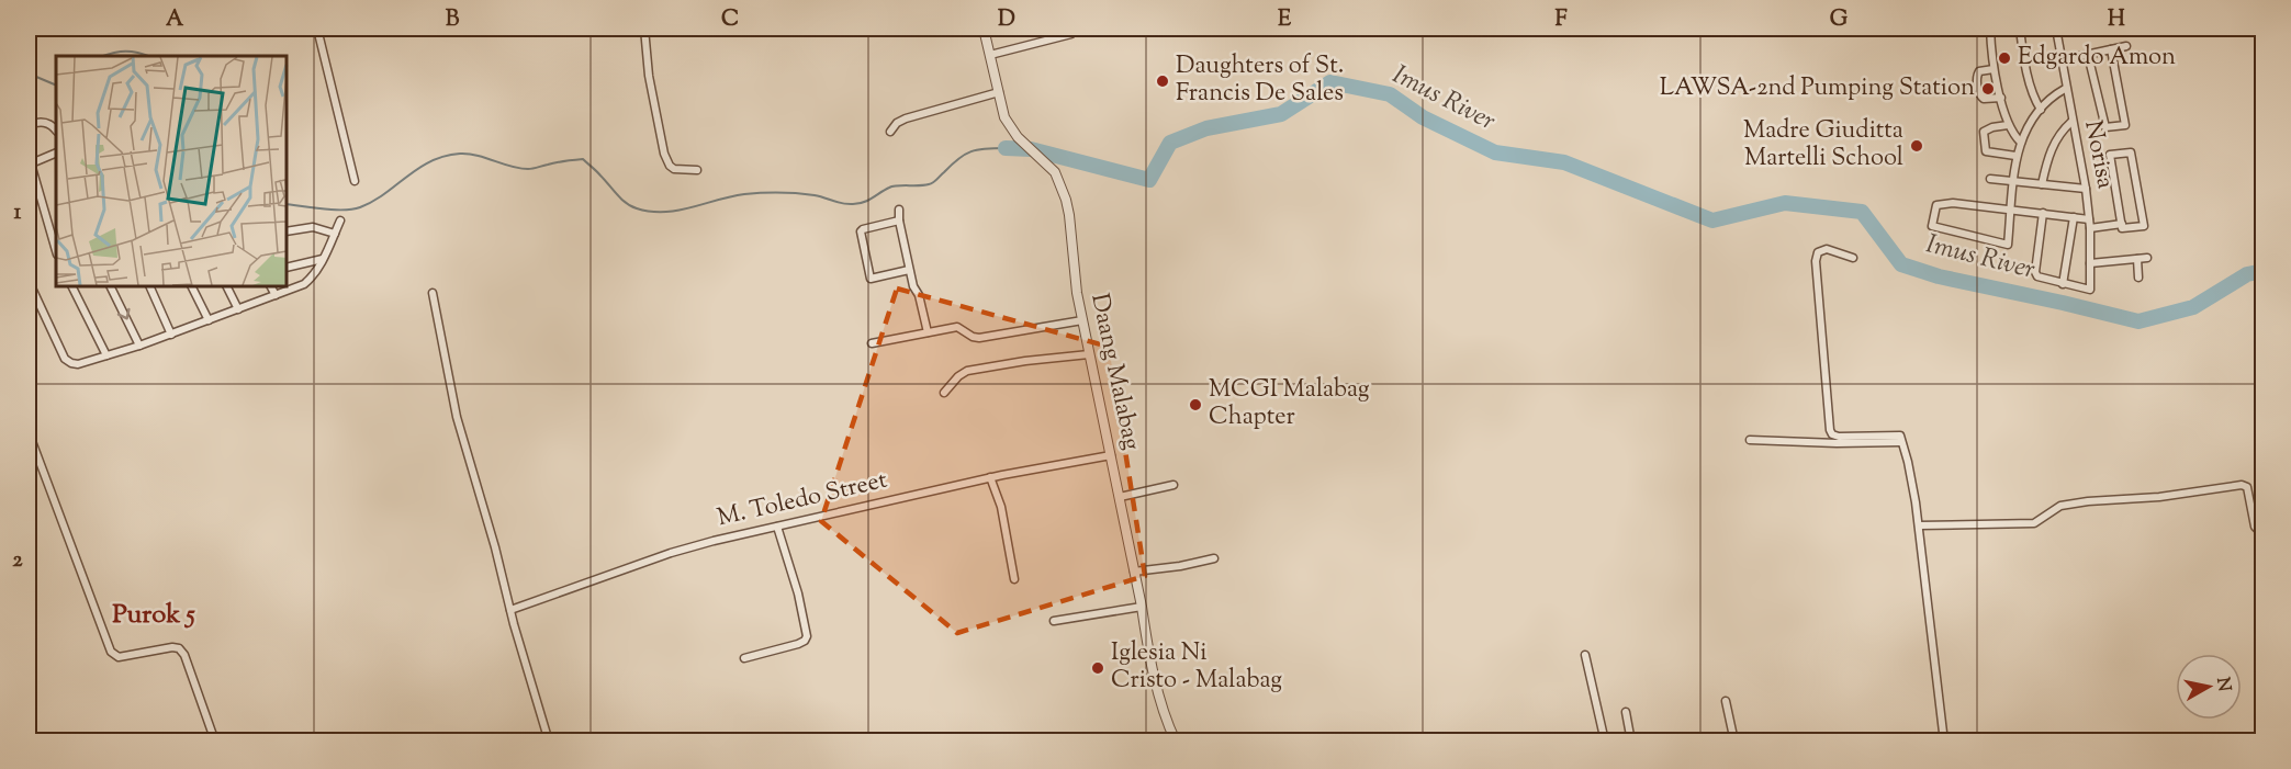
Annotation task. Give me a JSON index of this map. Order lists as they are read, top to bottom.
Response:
{
  "streets": {
    "street": ["Norisa", "Daang Malabag", "M. Toledo Street"]
  },
  "crossings": [
    ["Daang Malabag", "M. Toledo Street"]
  ],
  "districts": ["Purok 5"],
  "water": ["Imus River"],
  "places": [
    "Edgardo Amon",
    "Daughters of St. Francis De Sales",
    "LAWSA-2nd Pumping Station",
    "Madre Giuditta Martelli School",
    "MCGI Malabag Chapter",
    "Iglesia Ni Cristo - Malabag"
  ],
  "north": "right",
  "grid": {
    "columns": [
      "A",
      "B",
      "C",
      "D",
      "E",
      "F",
      "G",
      "H"
    ],
    "rows": ["1", "2"]
  }
}
